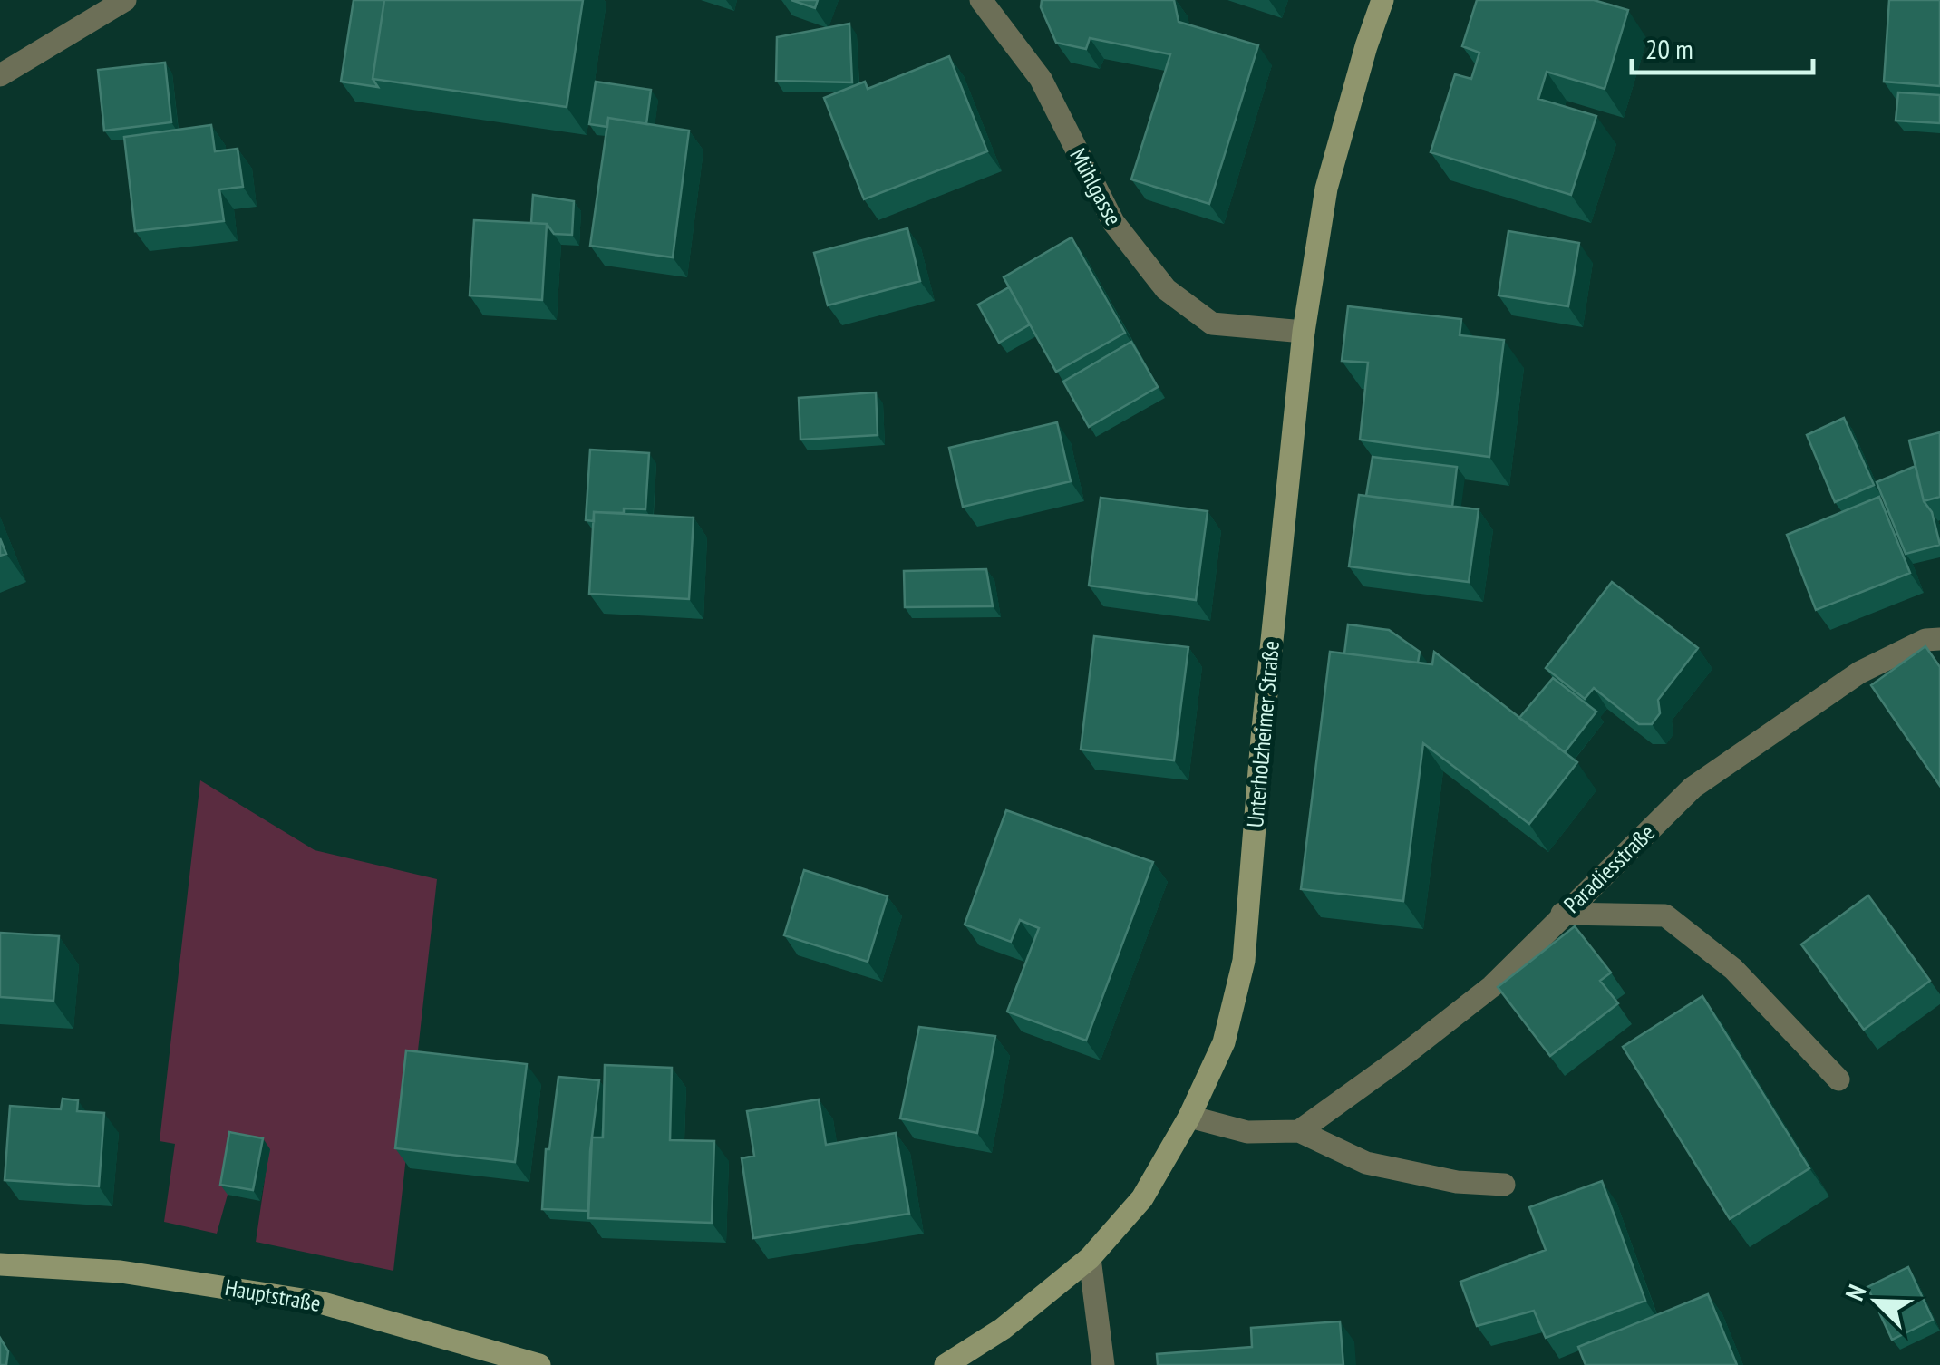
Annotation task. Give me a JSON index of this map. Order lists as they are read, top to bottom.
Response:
{
  "streets": {
    "street": [
      "Mühlgasse",
      "Unterholzheimer Straße",
      "Paradiesstraße",
      "Hauptstraße"
    ]
  },
  "crossings": [
    ["Mühlgasse", "Unterholzheimer Straße"]
  ],
  "scale_bar": "20 m",
  "north": "top left"
}
